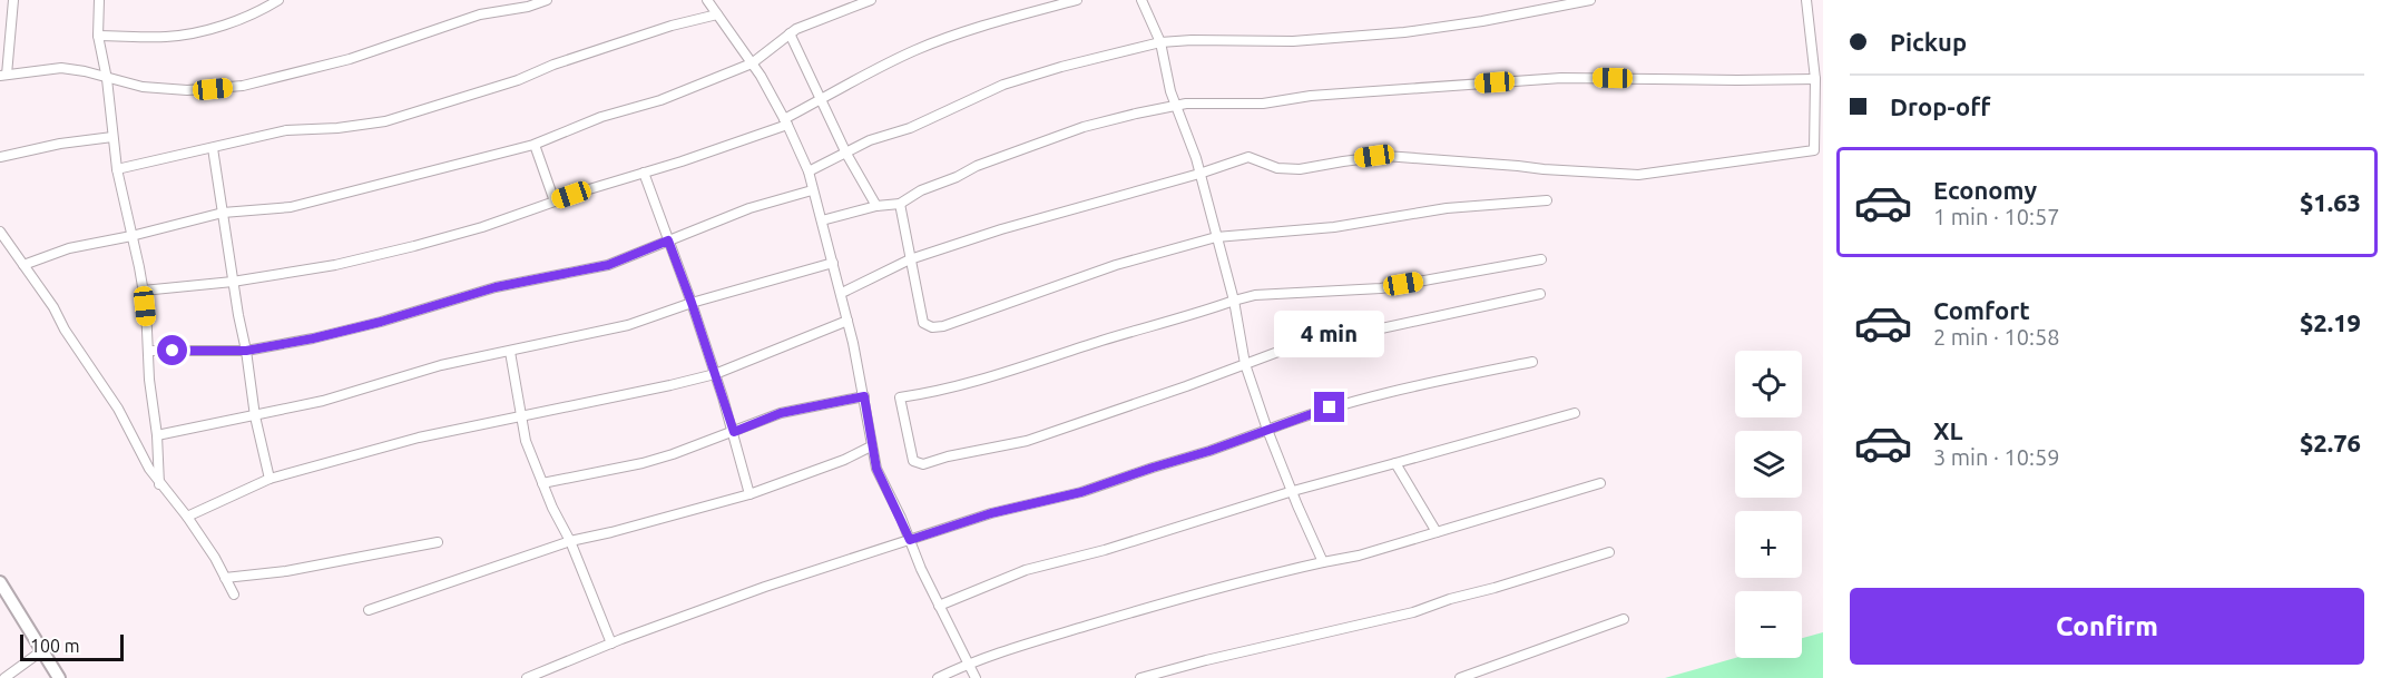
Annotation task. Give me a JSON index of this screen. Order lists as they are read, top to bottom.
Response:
{
  "scale_bar": "100 m",
  "page": {
    "banner": ["Pickup", "Drop-off"],
    "list": [
      {
        "name": "Economy",
        "note": "1 min · 10:57",
        "value": "$1.63"
      },
      {
        "name": "Comfort",
        "note": "2 min · 10:58",
        "value": "$2.19"
      },
      {
        "name": "XL",
        "note": "3 min · 10:59",
        "value": "$2.76"
      }
    ],
    "bubble": "4 min",
    "map_buttons": ["+", "−"],
    "buttons": "Confirm",
    "scale": "100 m"
  }
}
